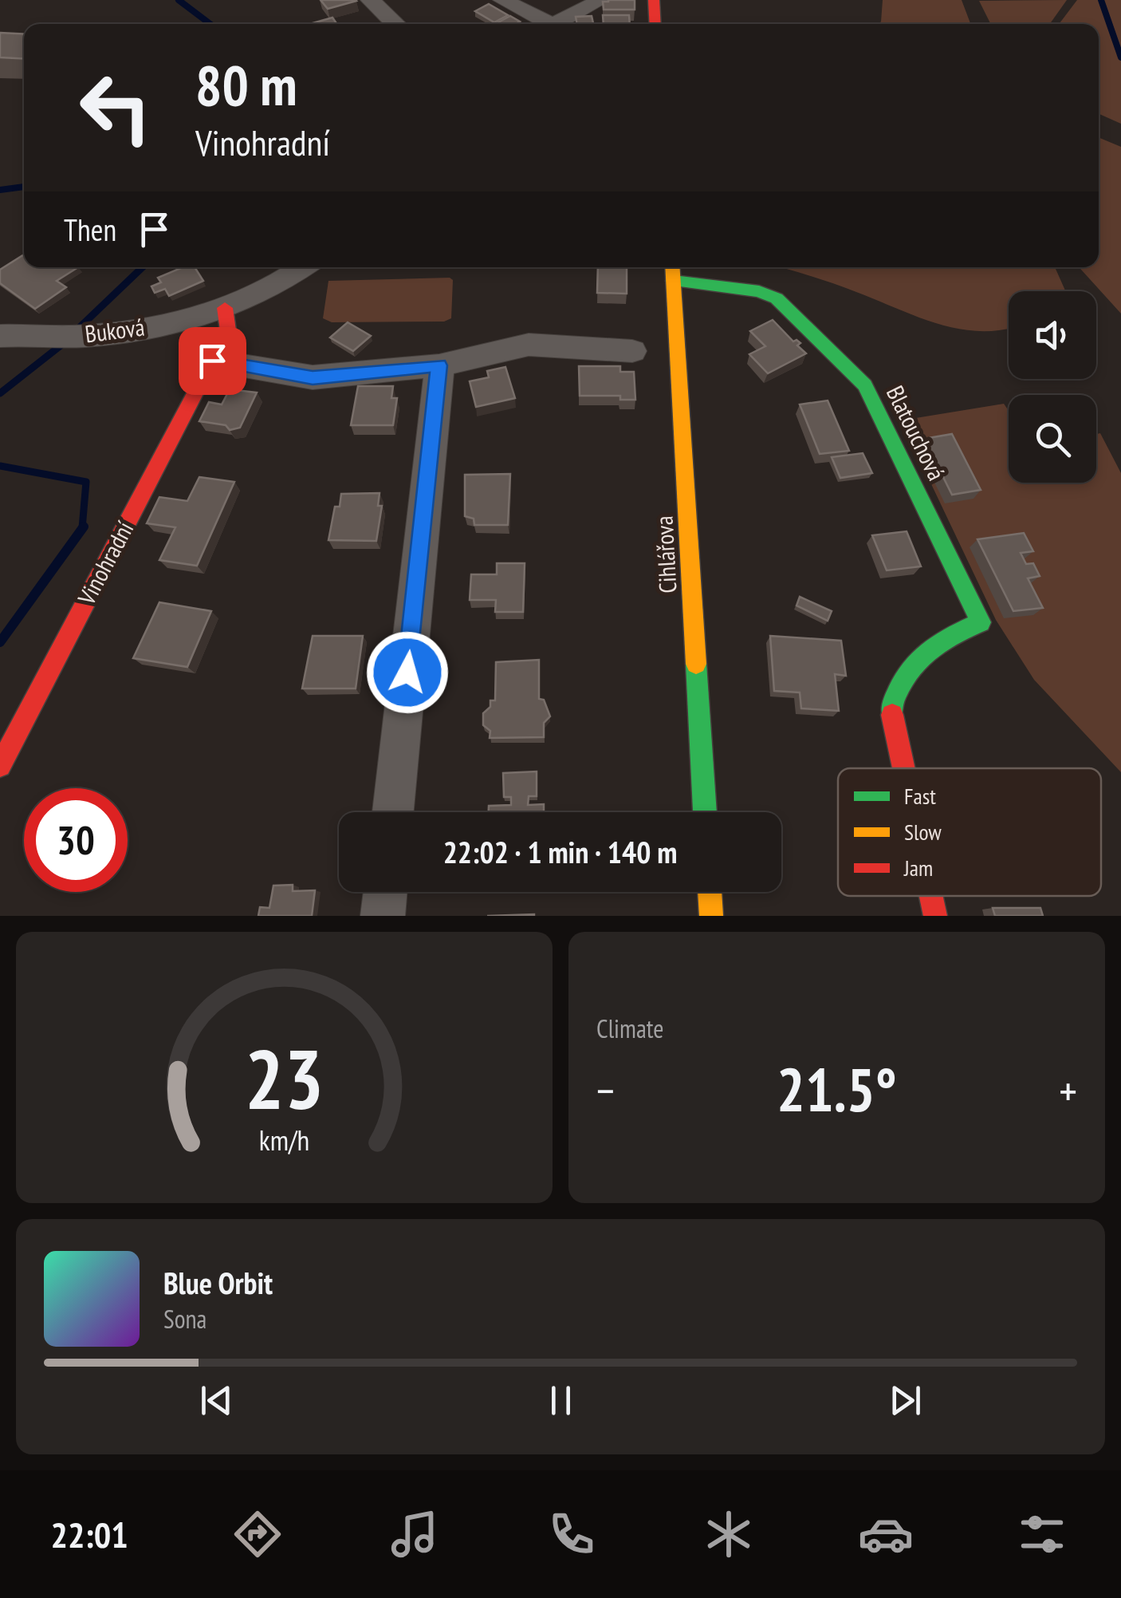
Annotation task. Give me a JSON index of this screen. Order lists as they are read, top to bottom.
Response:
{
  "streets": {
    "street": [
      "Buková",
      "Blatouchová",
      "Cihlářova",
      "Vinohradní"
    ]
  },
  "crossings": [
    ["Buková", "Vinohradní"],
    ["Blatouchová", "Cihlářova"]
  ],
  "legend": ["Fast", "Slow", "Jam"],
  "page": {
    "turn": ["80 m", "Vinohradní"],
    "then": "Then",
    "limit": "30",
    "trip": "22:02 · 1 min · 140 m",
    "tile": "Climate",
    "heat": ["−", "21.5°", "+"],
    "song": ["Blue Orbit", "Sona"],
    "tabs": "22:01",
    "gauge": ["23", "km/h"]
  }
}
